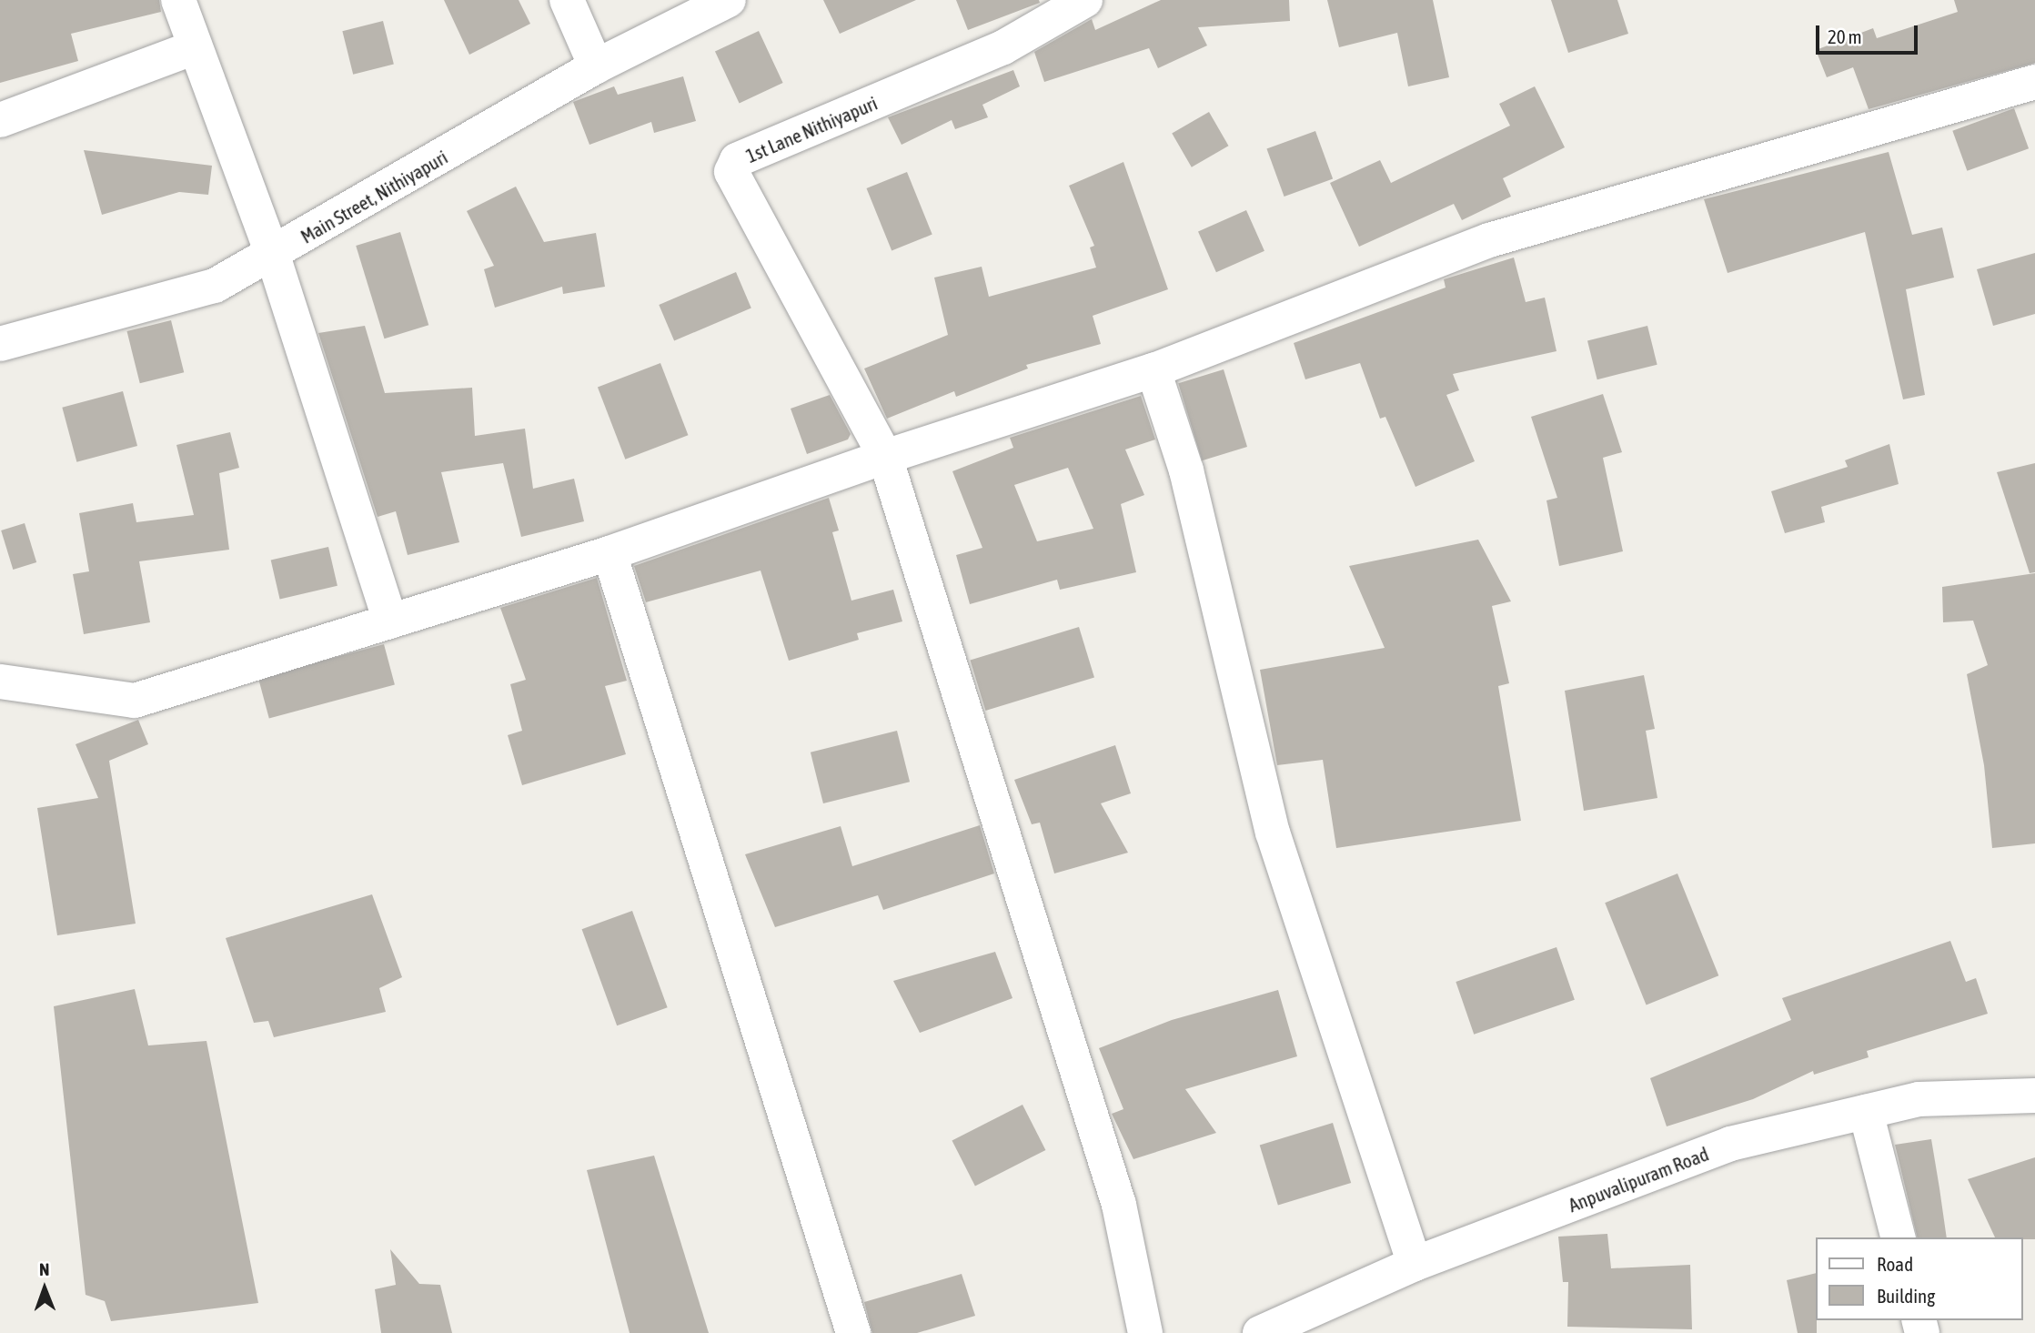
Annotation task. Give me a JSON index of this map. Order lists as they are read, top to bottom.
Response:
{
  "streets": {
    "street": ["1st Lane Nithiyapuri", "Main Street, Nithiyapuri", "Anpuvalipuram Road"]
  },
  "legend": ["Road", "Building"],
  "scale_bar": "20 m",
  "north": "top"
}
